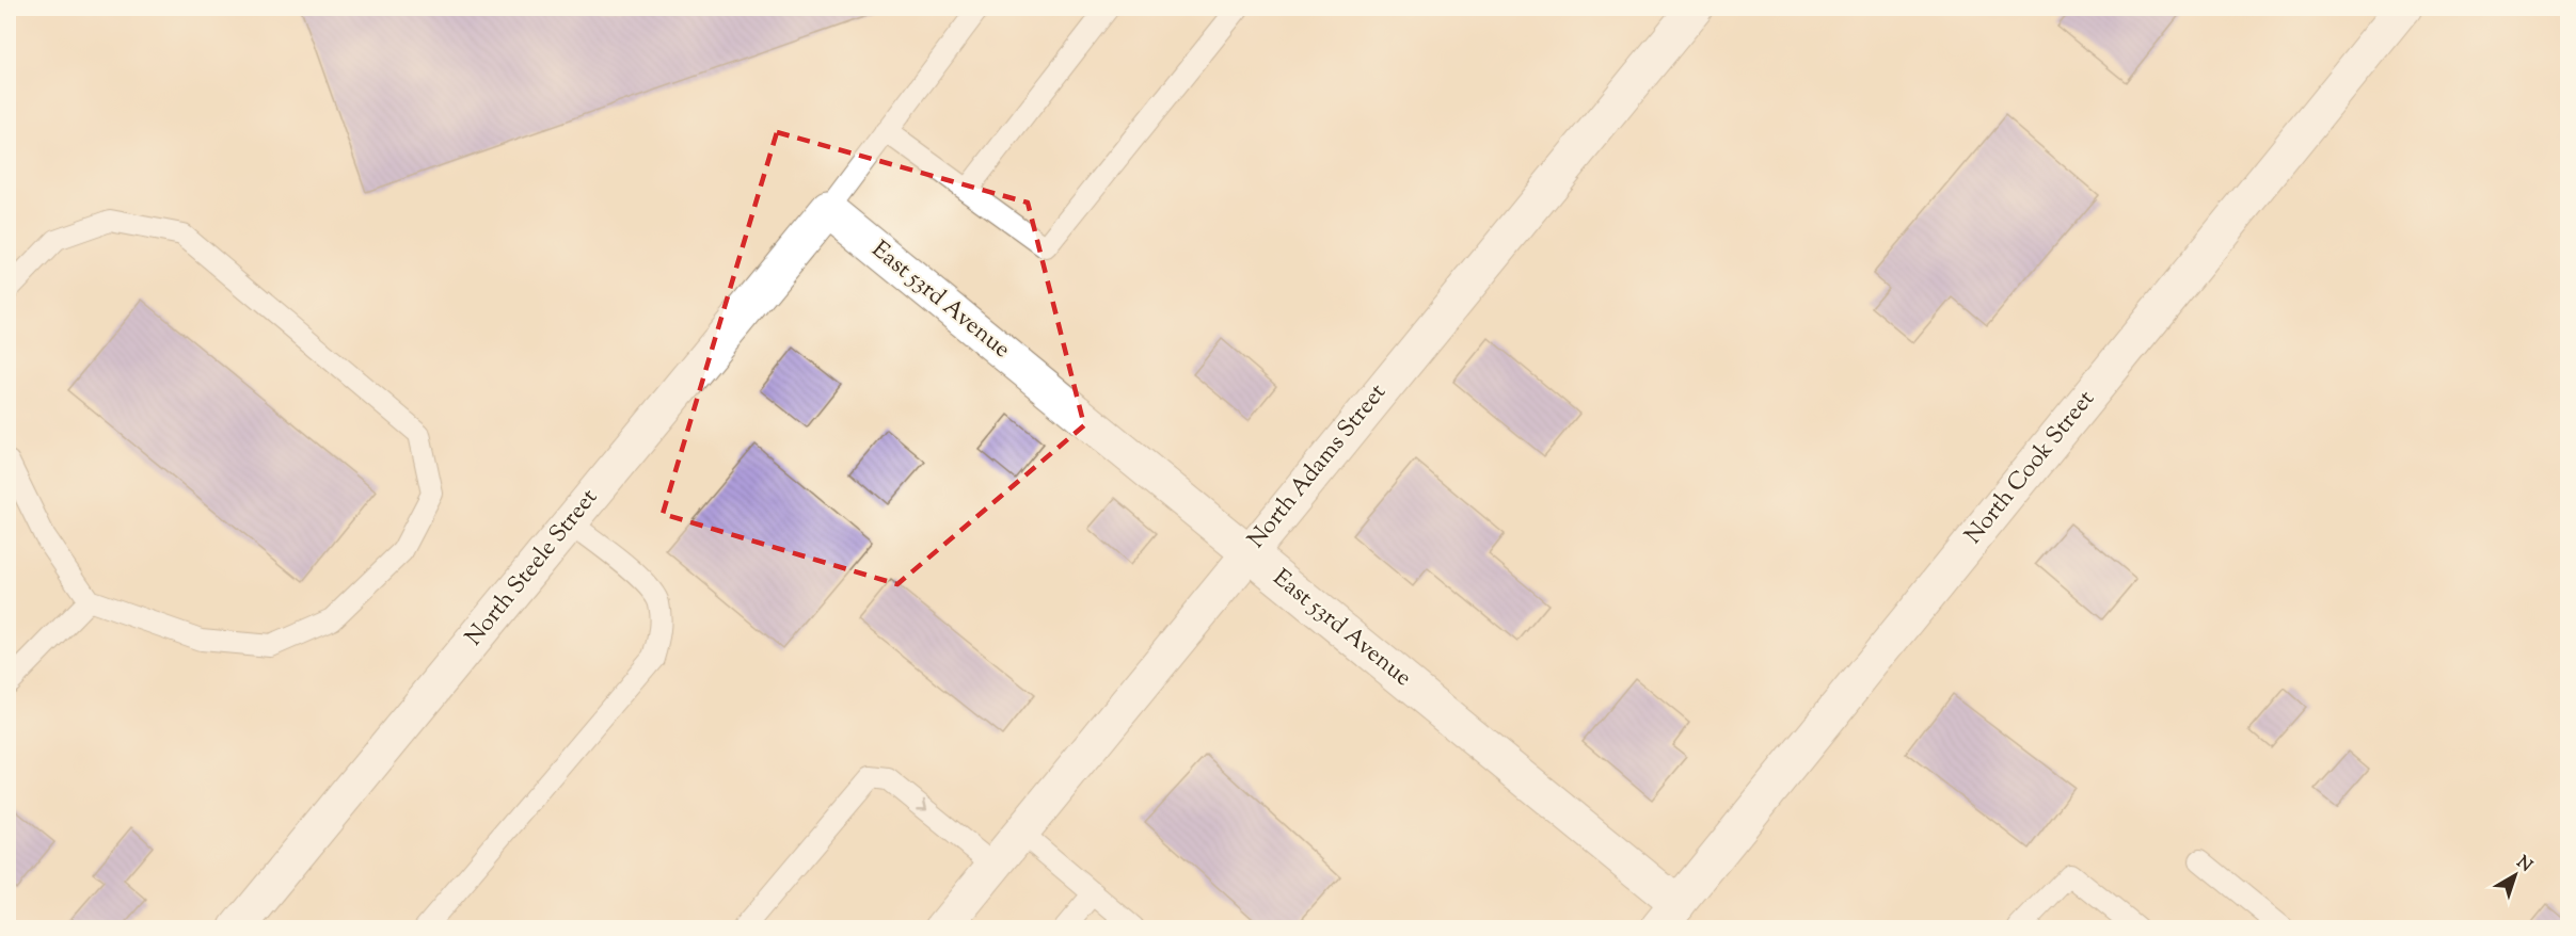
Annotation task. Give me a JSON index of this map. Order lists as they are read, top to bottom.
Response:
{
  "streets": {
    "street": [
      "East 53rd Avenue",
      "North Adams Street",
      "North Cook Street",
      "North Steele Street"
    ]
  },
  "crossings": [
    ["East 53rd Avenue", "North Adams Street"],
    ["East 53rd Avenue", "North Cook Street"],
    ["East 53rd Avenue", "North Steele Street"]
  ],
  "north": "top right"
}
